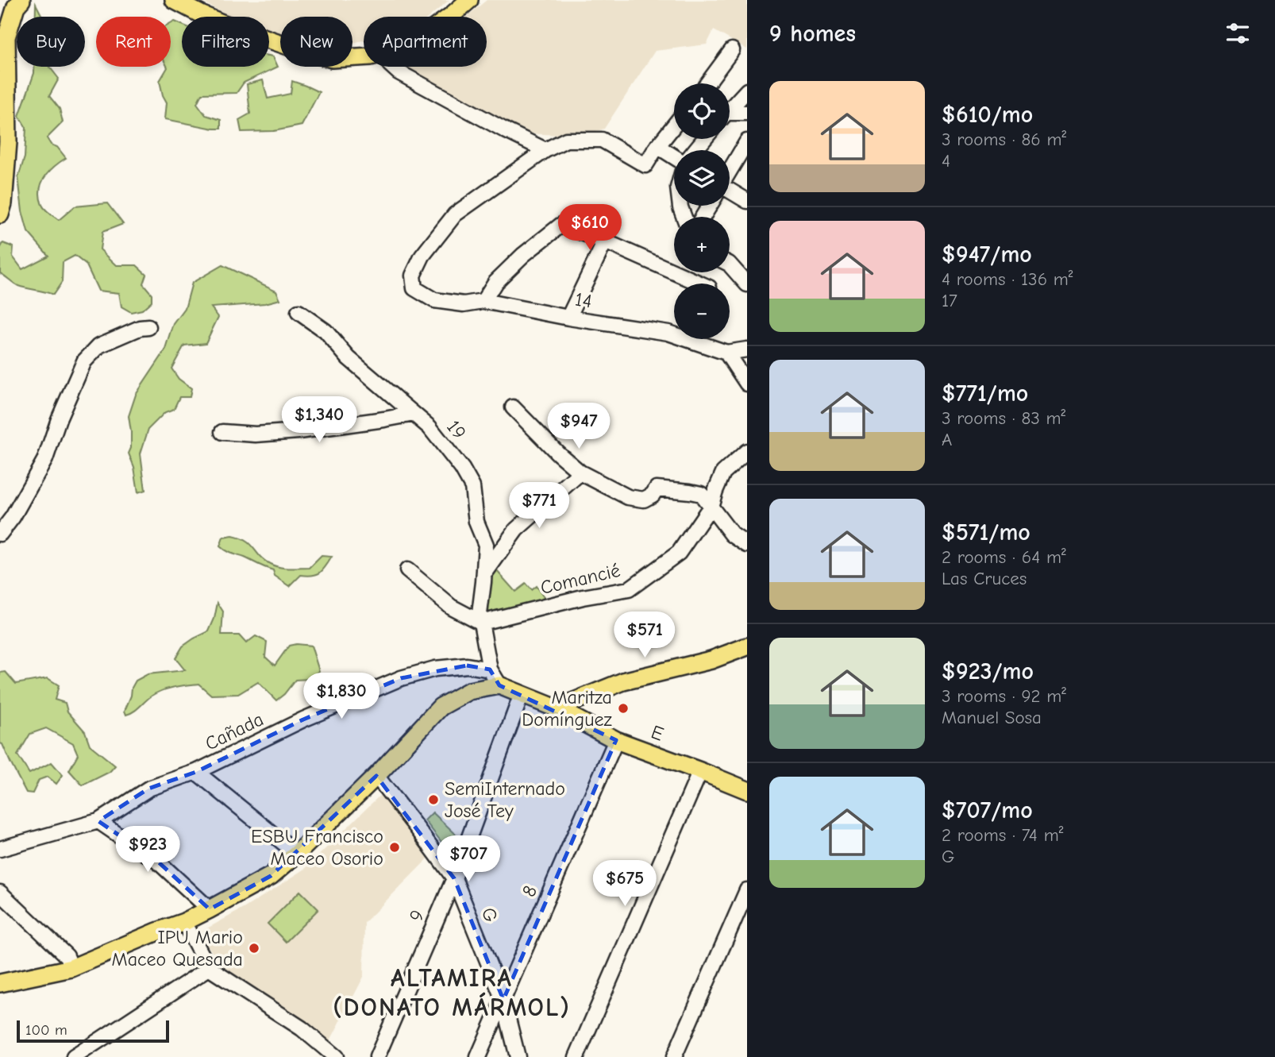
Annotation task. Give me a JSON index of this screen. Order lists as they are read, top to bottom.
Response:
{
  "streets": {
    "main road": ["E"],
    "street": [
      "14",
      "19",
      "Comancié",
      "Cañada",
      "8",
      "G",
      "9"
    ]
  },
  "crossings": [
    ["19", "Comancié"],
    ["E", "8"],
    ["E", "9"],
    ["8", "G"],
    ["G", "9"]
  ],
  "districts": ["ALTAMIRA (DONATO MÁRMOL)"],
  "places": [
    "Maritza Domínguez",
    "SemiInternado José Tey",
    "ESBU Francisco Maceo Osorio",
    "IPU Mario Maceo Quesada"
  ],
  "scale_bar": "100 m",
  "page": {
    "heading": "9 homes",
    "chip": [
      "Buy",
      "Rent",
      "Filters",
      "New",
      "Apartment"
    ],
    "list": [
      {
        "name": "$610/mo",
        "note": "3 rooms · 86 m² · 4"
      },
      {
        "name": "$947/mo",
        "note": "4 rooms · 136 m² · 17"
      },
      {
        "name": "$771/mo",
        "note": "3 rooms · 83 m² · A"
      },
      {
        "name": "$571/mo",
        "note": "2 rooms · 64 m² · Las Cruces"
      },
      {
        "name": "$923/mo",
        "note": "3 rooms · 92 m² · Manuel Sosa"
      },
      {
        "name": "$707/mo",
        "note": "2 rooms · 74 m² · G"
      }
    ],
    "map_buttons": ["+", "−"],
    "price": [
      "$610",
      "$1,340",
      "$947",
      "$771",
      "$571",
      "$1,830",
      "$923",
      "$707",
      "$675"
    ],
    "scale": "100 m"
  }
}
